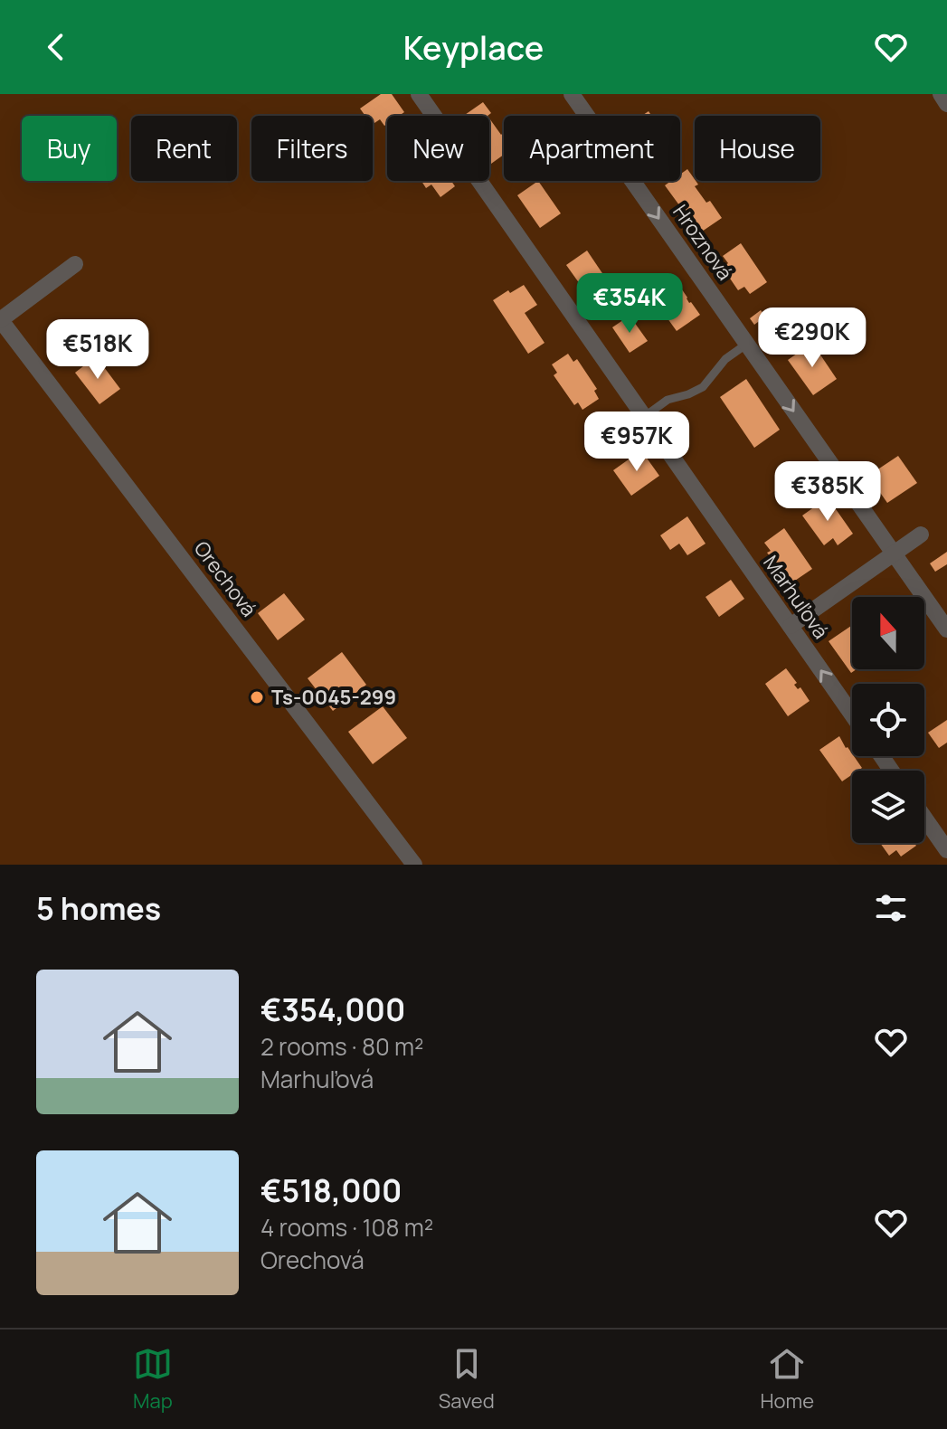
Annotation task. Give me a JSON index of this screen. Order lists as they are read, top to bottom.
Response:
{
  "streets": {
    "street": ["Hroznová", "Orechová", "Marhuľová"]
  },
  "one_way": ["Hroznová"],
  "places": ["Ts-0045-299"],
  "north": "top",
  "page": {
    "header": "Keyplace",
    "chip": [
      "Buy",
      "Rent",
      "Filters",
      "New",
      "Apartment",
      "House"
    ],
    "price": [
      "€354K",
      "€290K",
      "€518K",
      "€957K",
      "€385K"
    ],
    "heading": "5 homes",
    "list": [
      {
        "name": "€354,000",
        "note": "2 rooms · 80 m² · Marhuľová"
      },
      {
        "name": "€518,000",
        "note": "4 rooms · 108 m² · Orechová"
      }
    ],
    "tabs": ["Map", "Saved", "Home"]
  }
}
